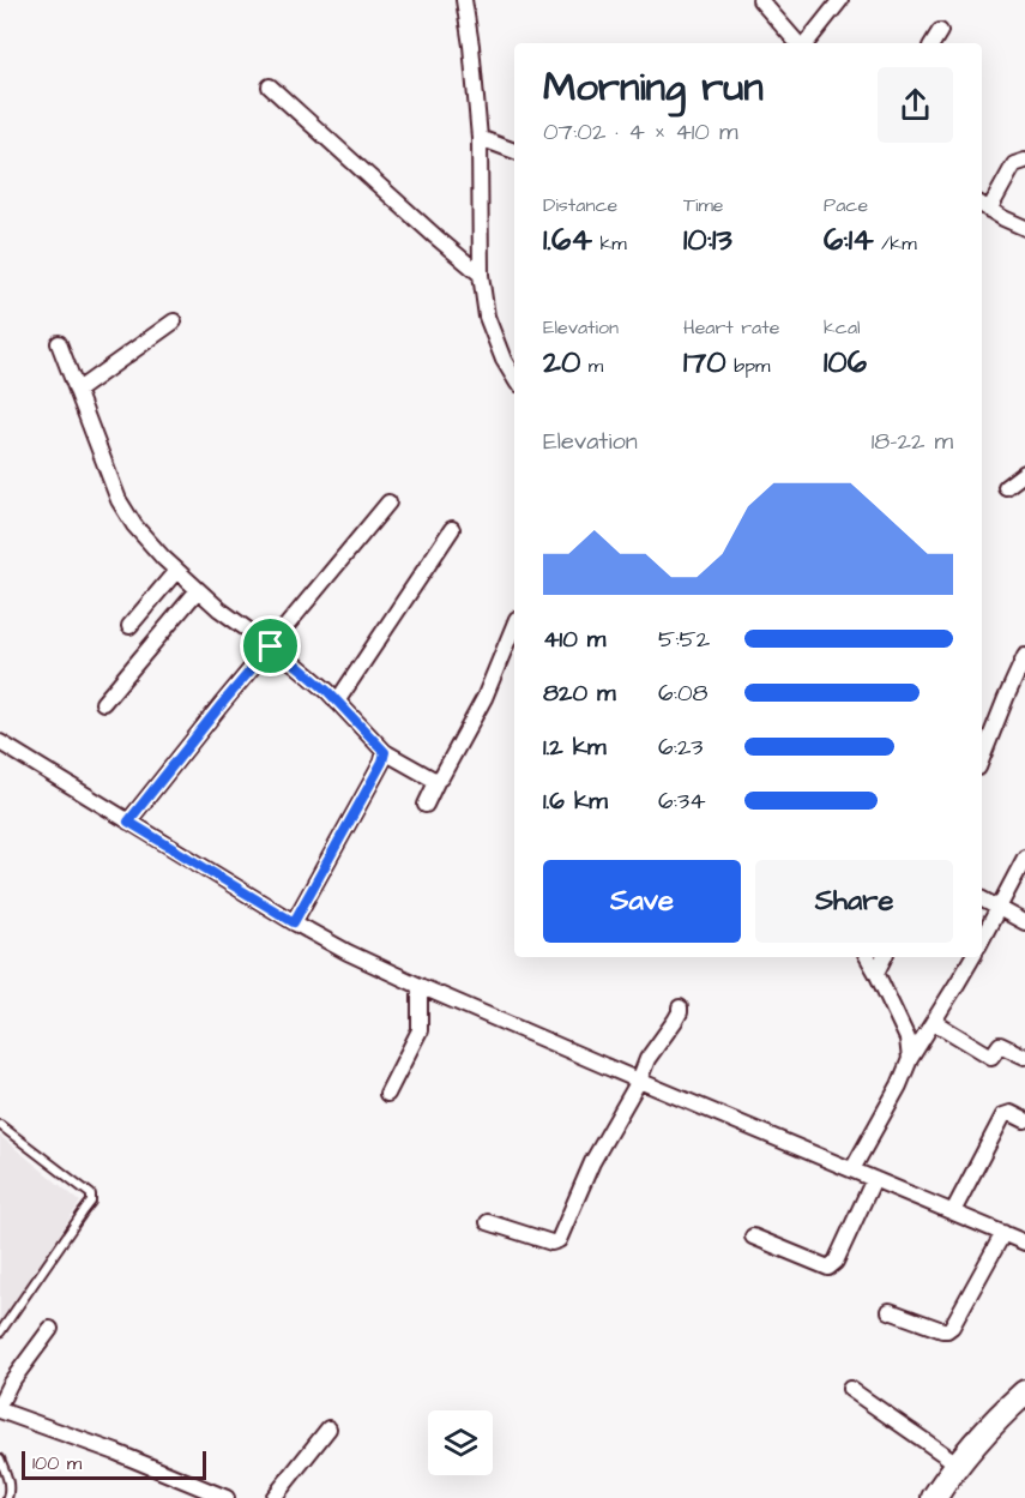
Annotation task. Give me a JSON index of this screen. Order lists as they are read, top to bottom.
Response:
{
  "scale_bar": "100 m",
  "page": {
    "heading": ["Morning run", "07:02 · 4 × 410 m"],
    "stats": [
      ["Distance", "1.64 km"],
      ["Time", "10:13"],
      ["Pace", "6:14 /km"],
      ["Elevation", "20 m"],
      ["Heart rate", "170 bpm"],
      ["kcal", "106"]
    ],
    "chart": ["Elevation", "18–22 m"],
    "list": [
      {
        "name": "410 m",
        "note": "5:52"
      },
      {
        "name": "820 m",
        "note": "6:08"
      },
      {
        "name": "1.2 km",
        "note": "6:23"
      },
      {
        "name": "1.6 km",
        "note": "6:34"
      }
    ],
    "buttons": ["Save", "Share"],
    "scale": "100 m"
  }
}
